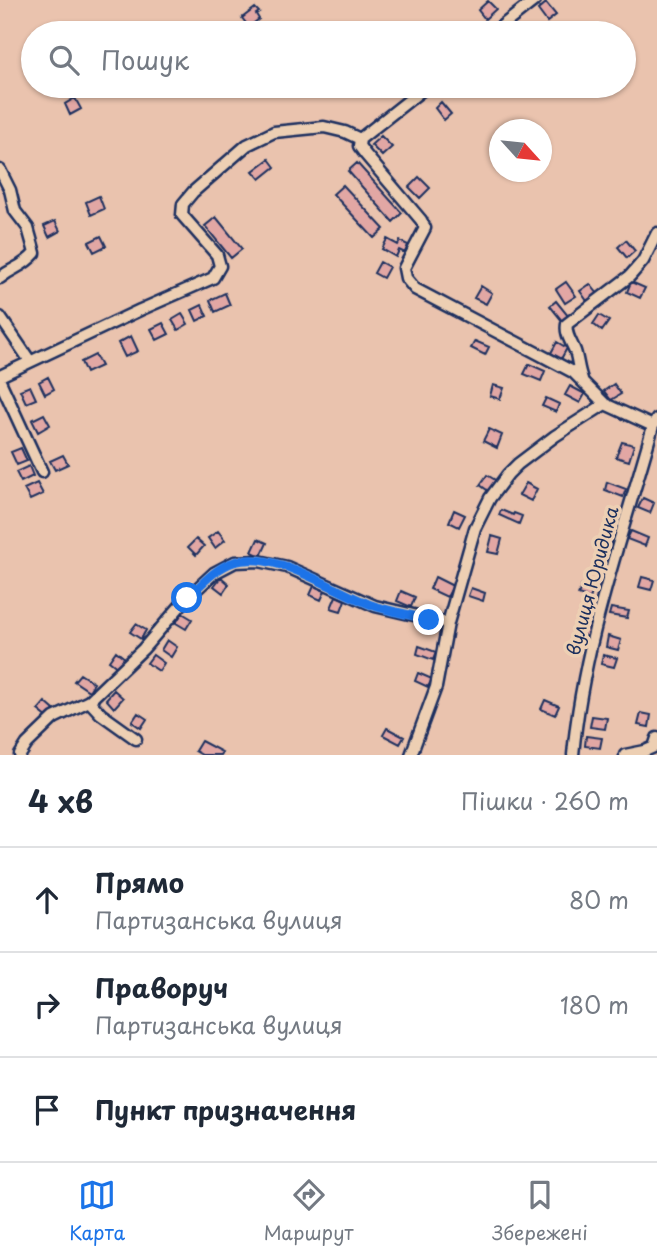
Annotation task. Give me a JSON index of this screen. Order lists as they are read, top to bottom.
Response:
{
  "streets": {
    "street": ["вулиця Юридика"]
  },
  "north": "bottom right",
  "page": {
    "search": "Пошук",
    "heading": ["4 хв", "Пішки · 260 m"],
    "list": [
      ["Прямо", "Партизанська вулиця", "80 m"],
      ["Праворуч", "Партизанська вулиця", "180 m"],
      "Пункт призначення"
    ],
    "nav": ["Карта", "Маршрут", "Збережені"]
  }
}
